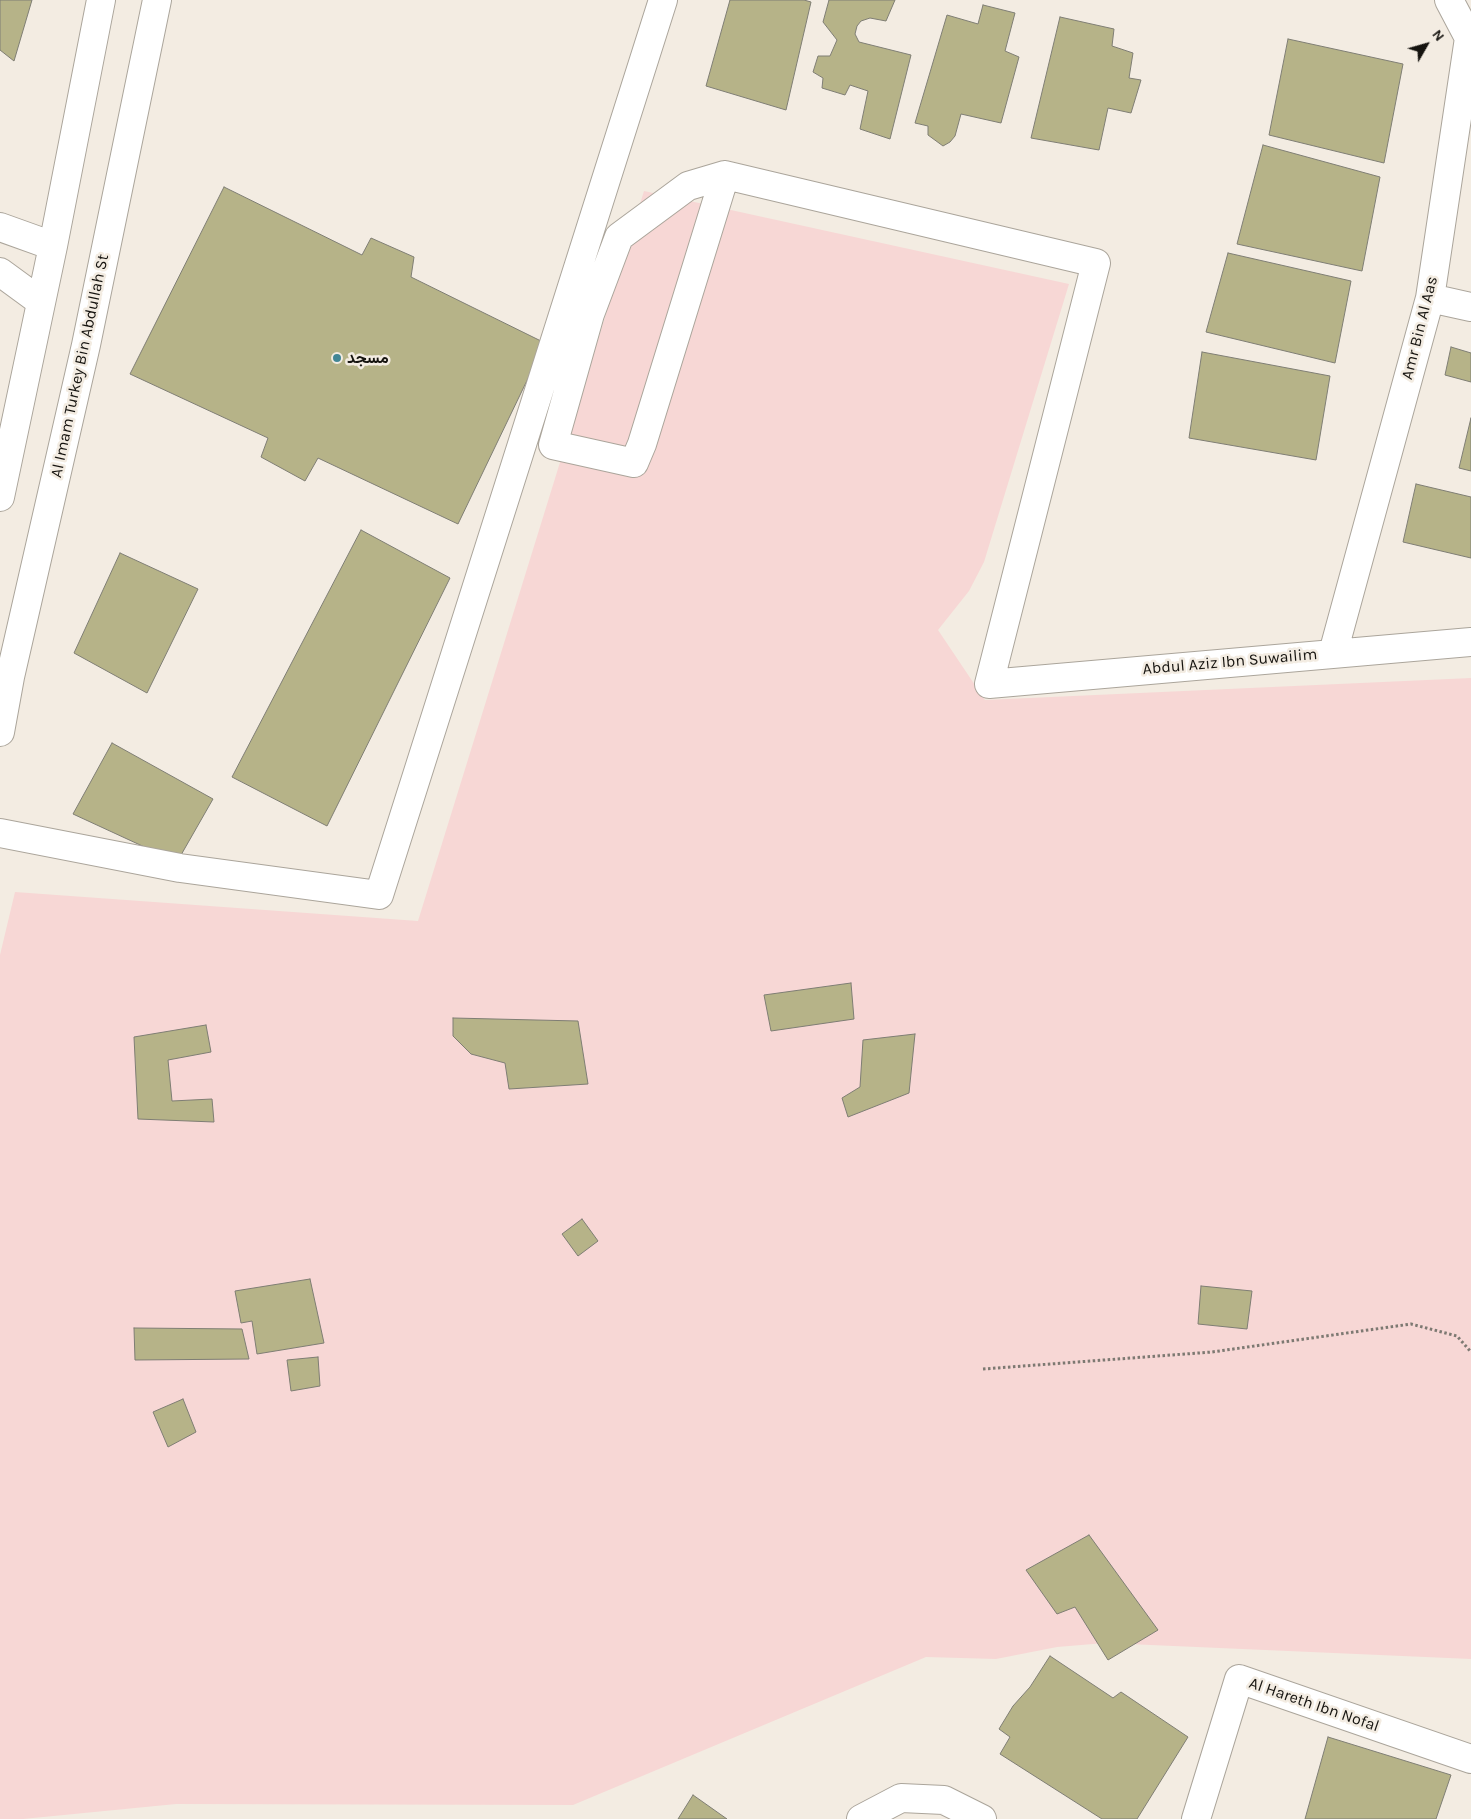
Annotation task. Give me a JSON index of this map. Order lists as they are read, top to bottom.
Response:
{
  "streets": {
    "street": [
      "Amr Bin Al Aas",
      "Al Imam Turkey Bin Abdullah St",
      "Abdul Aziz Ibn Suwailim",
      "Al Hareth Ibn Nofal"
    ]
  },
  "crossings": [
    ["Amr Bin Al Aas", "Abdul Aziz Ibn Suwailim"]
  ],
  "places": ["مسجد"],
  "north": "top right"
}
